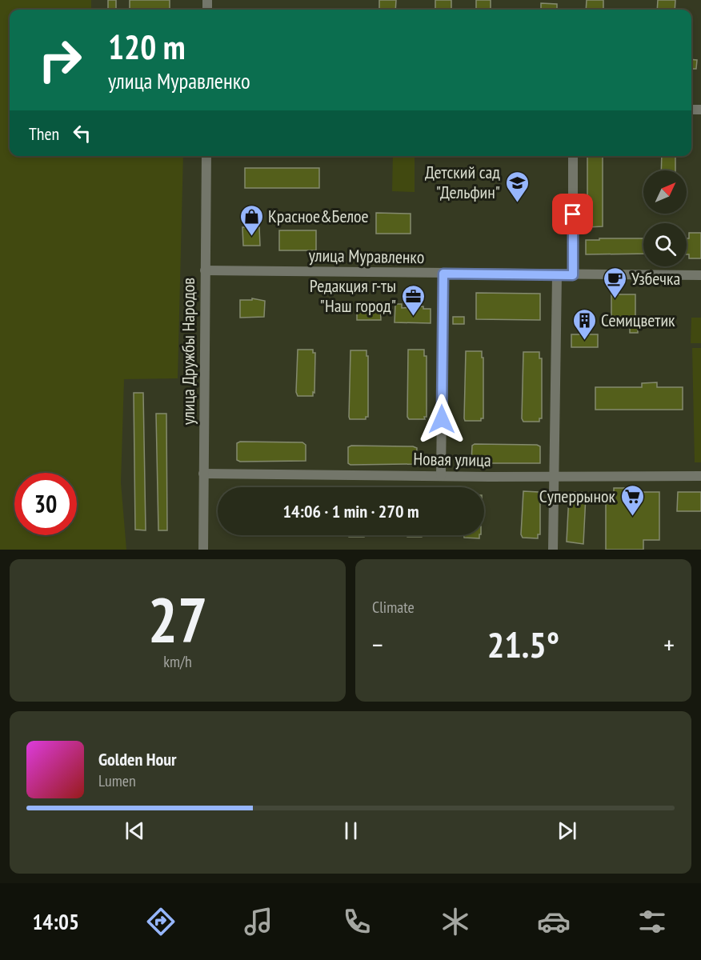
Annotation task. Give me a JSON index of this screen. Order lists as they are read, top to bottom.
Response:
{
  "streets": {
    "street": ["улица Муравленко", "улица Дружбы Народов", "Новая улица"]
  },
  "crossings": [
    ["улица Муравленко", "улица Дружбы Народов"],
    ["улица Дружбы Народов", "Новая улица"]
  ],
  "places": {
    "school or university": ["Детский сад \"Дельфин\""],
    "shop": ["Красное&Белое"],
    "cafe": ["Узбечка"],
    "office": ["Редакция г-ты \"Наш город\""],
    "building": ["Семицветик"],
    "supermarket": ["Суперрынок"]
  },
  "north": "top right",
  "page": {
    "turn": ["120 m", "улица Муравленко"],
    "then": "Then",
    "limit": "30",
    "trip": "14:06 · 1 min · 270 m",
    "tile": [
      ["27", "km/h"],
      "Climate"
    ],
    "heat": ["−", "21.5°", "+"],
    "song": ["Golden Hour", "Lumen"],
    "tabs": "14:05"
  }
}
